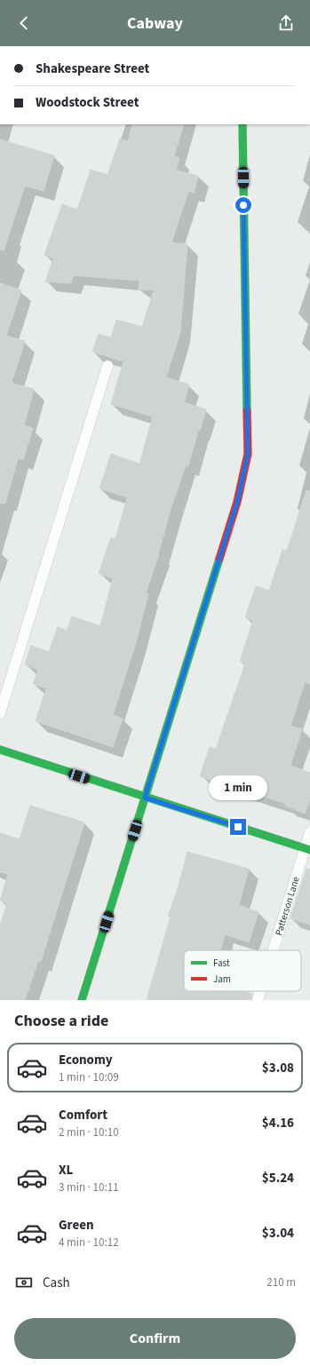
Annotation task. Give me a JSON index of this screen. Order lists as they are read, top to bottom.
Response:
{
  "streets": {
    "lane": ["Patterson Lane"]
  },
  "legend": ["Fast", "Jam"],
  "page": {
    "header": "Cabway",
    "banner": ["Shakespeare Street", "Woodstock Street"],
    "bubble": "1 min",
    "heading": "Choose a ride",
    "list": [
      {
        "name": "Economy",
        "note": "1 min · 10:09",
        "value": "$3.08"
      },
      {
        "name": "Comfort",
        "note": "2 min · 10:10",
        "value": "$4.16"
      },
      {
        "name": "XL",
        "note": "3 min · 10:11",
        "value": "$5.24"
      },
      {
        "name": "Green",
        "note": "4 min · 10:12",
        "value": "$3.04"
      }
    ],
    "pay": ["Cash", "210 m"],
    "buttons": "Confirm"
  }
}
